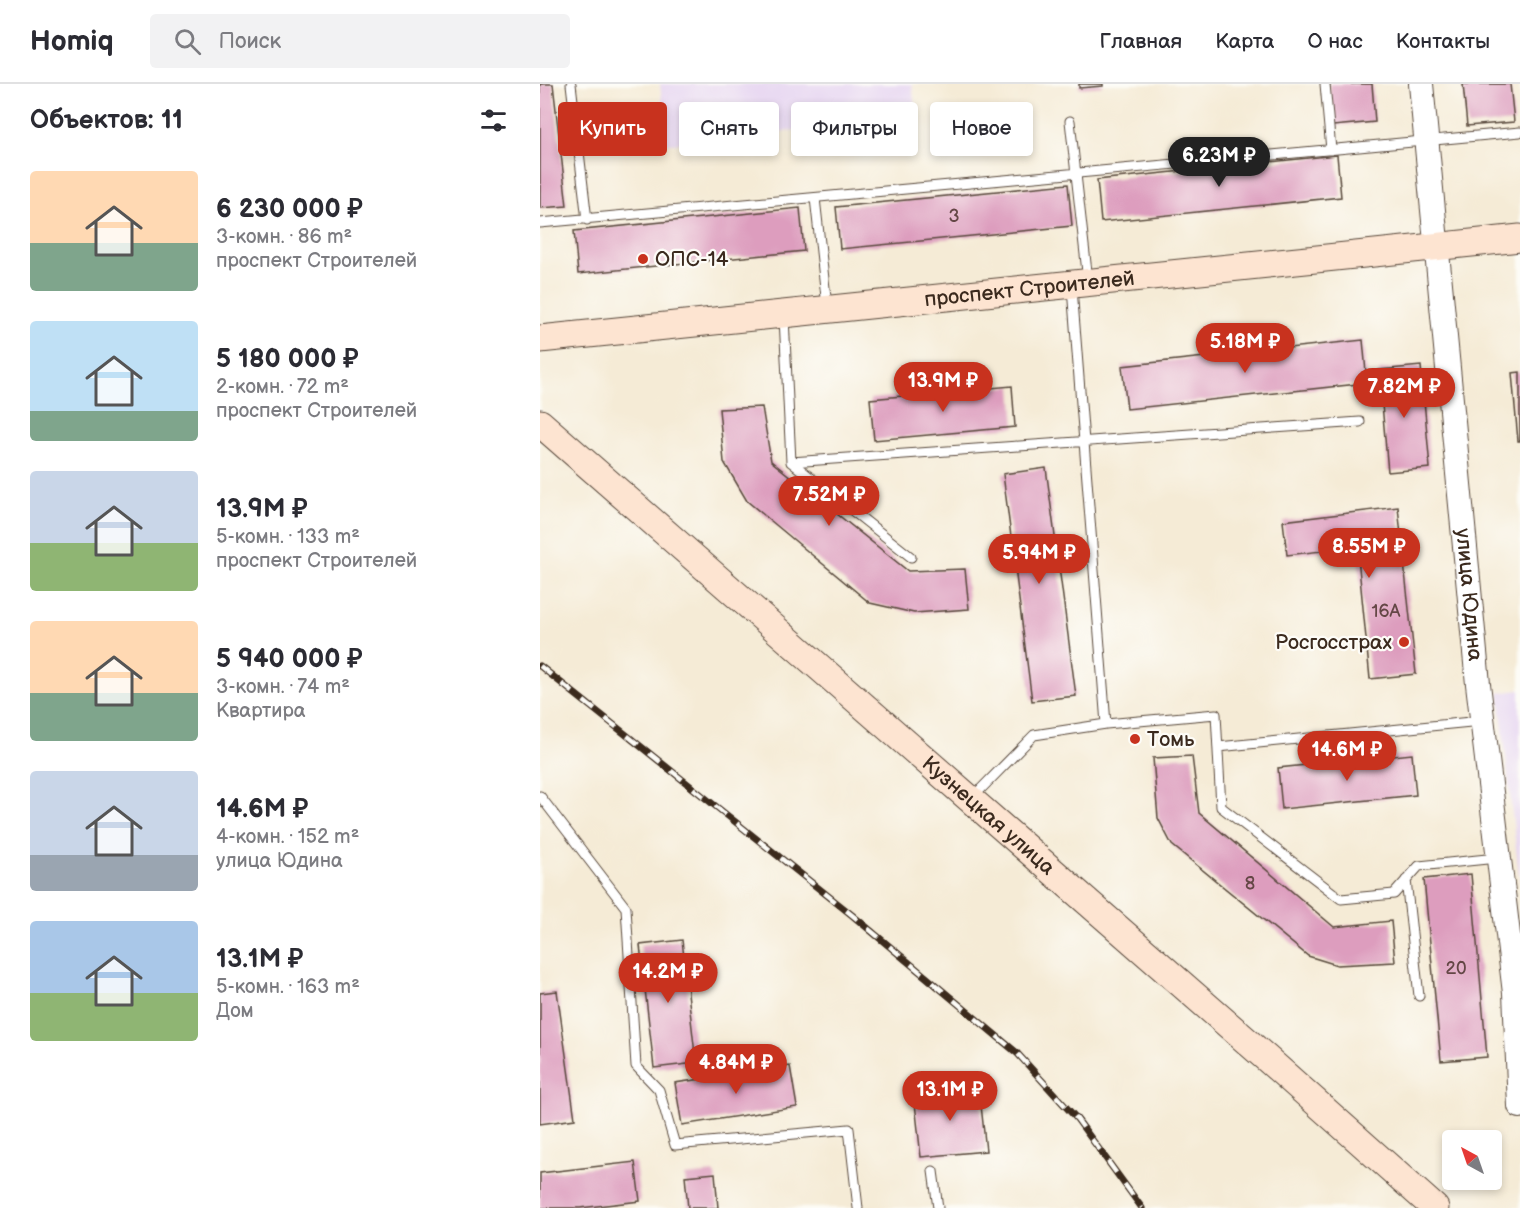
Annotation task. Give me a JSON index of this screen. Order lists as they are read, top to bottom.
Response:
{
  "streets": {
    "main road": ["проспект Строителей", "Кузнецкая улица"],
    "street": ["улица Юдина"]
  },
  "crossings": [
    ["проспект Строителей", "улица Юдина"]
  ],
  "places": ["ОПС-14", "Росгосстрах", "Томь"],
  "house_numbers": [
    "3",
    "16А",
    "8",
    "20"
  ],
  "north": "top left",
  "page": {
    "header": "Homiq",
    "search": "Поиск",
    "nav": [
      "Главная",
      "Карта",
      "О нас",
      "Контакты"
    ],
    "heading": "Объектов: 11",
    "chip": [
      "Купить",
      "Снять",
      "Фильтры",
      "Новое"
    ],
    "price": [
      "6.23M ₽",
      "5.18M ₽",
      "13.9M ₽",
      "7.82M ₽",
      "7.52M ₽",
      "8.55M ₽",
      "5.94M ₽",
      "14.6M ₽",
      "14.2M ₽",
      "4.84M ₽",
      "13.1M ₽"
    ],
    "list": [
      {
        "name": "6 230 000 ₽",
        "note": "3-комн. · 86 m² · проспект Строителей"
      },
      {
        "name": "5 180 000 ₽",
        "note": "2-комн. · 72 m² · проспект Строителей"
      },
      {
        "name": "13.9M ₽",
        "note": "5-комн. · 133 m² · проспект Строителей"
      },
      {
        "name": "5 940 000 ₽",
        "note": "3-комн. · 74 m² · Квартира"
      },
      {
        "name": "14.6M ₽",
        "note": "4-комн. · 152 m² · улица Юдина"
      },
      {
        "name": "13.1M ₽",
        "note": "5-комн. · 163 m² · Дом"
      }
    ]
  }
}
